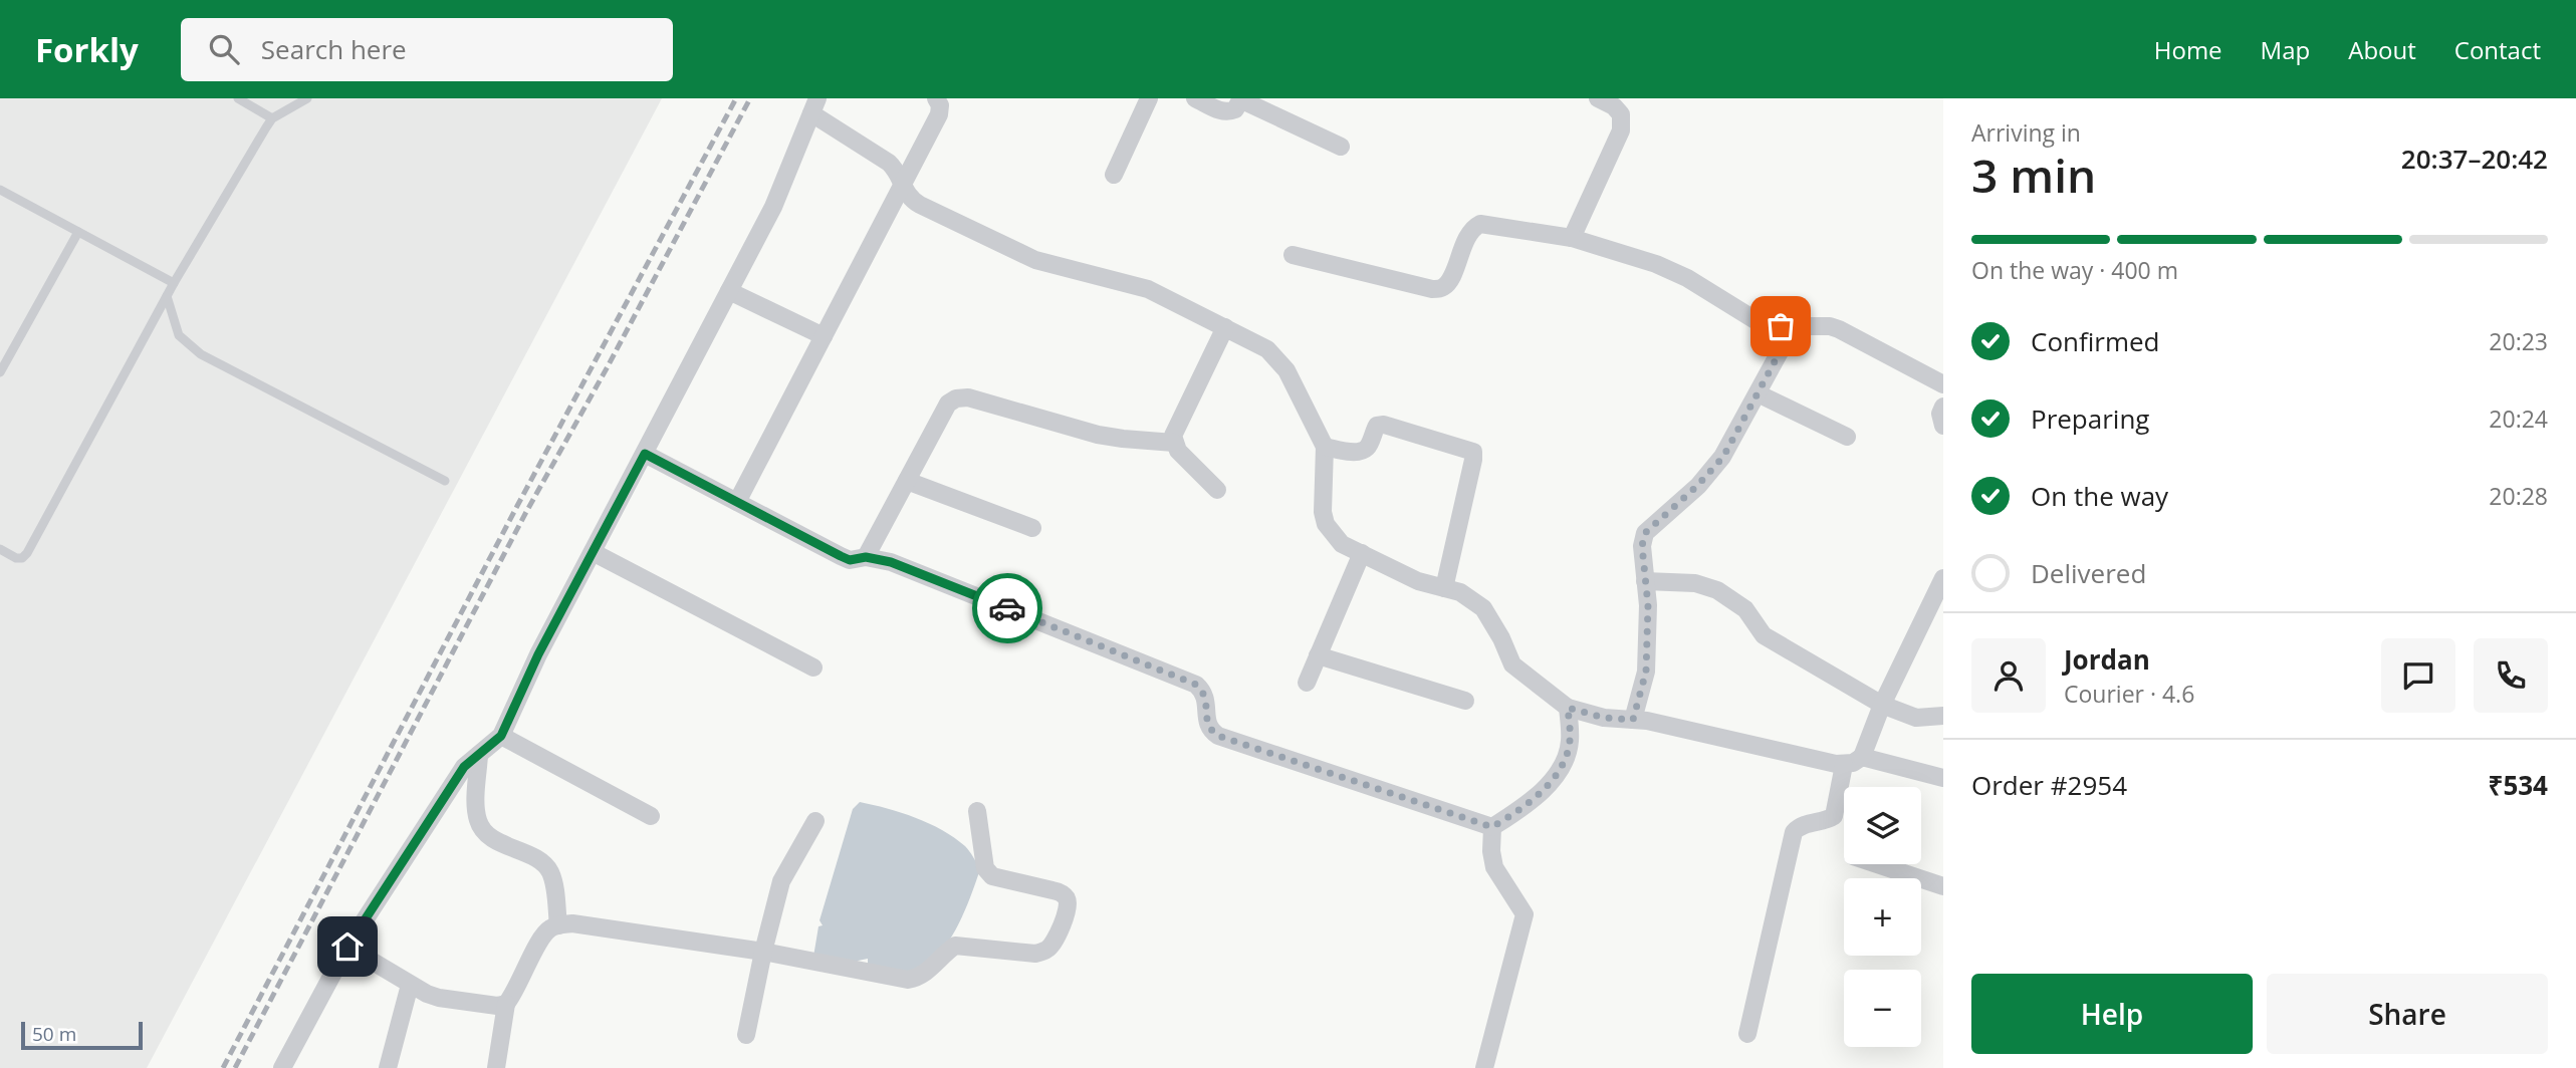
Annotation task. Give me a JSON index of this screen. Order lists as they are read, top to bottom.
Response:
{
  "scale_bar": "50 m",
  "page": {
    "header": "Forkly",
    "search": "Search here",
    "nav": [
      "Home",
      "Map",
      "About",
      "Contact"
    ],
    "heading": ["3 min", "Arriving in", "20:37–20:42"],
    "panel": [
      "Jordan",
      "Courier · 4.6",
      "Order #2954",
      "₹534"
    ],
    "bar": "On the way · 400 m",
    "list": [
      ["Confirmed", "20:23"],
      ["Preparing", "20:24"],
      ["On the way", "20:28"],
      "Delivered"
    ],
    "map_buttons": ["+", "−"],
    "buttons": ["Help", "Share"],
    "scale": "50 m"
  }
}
